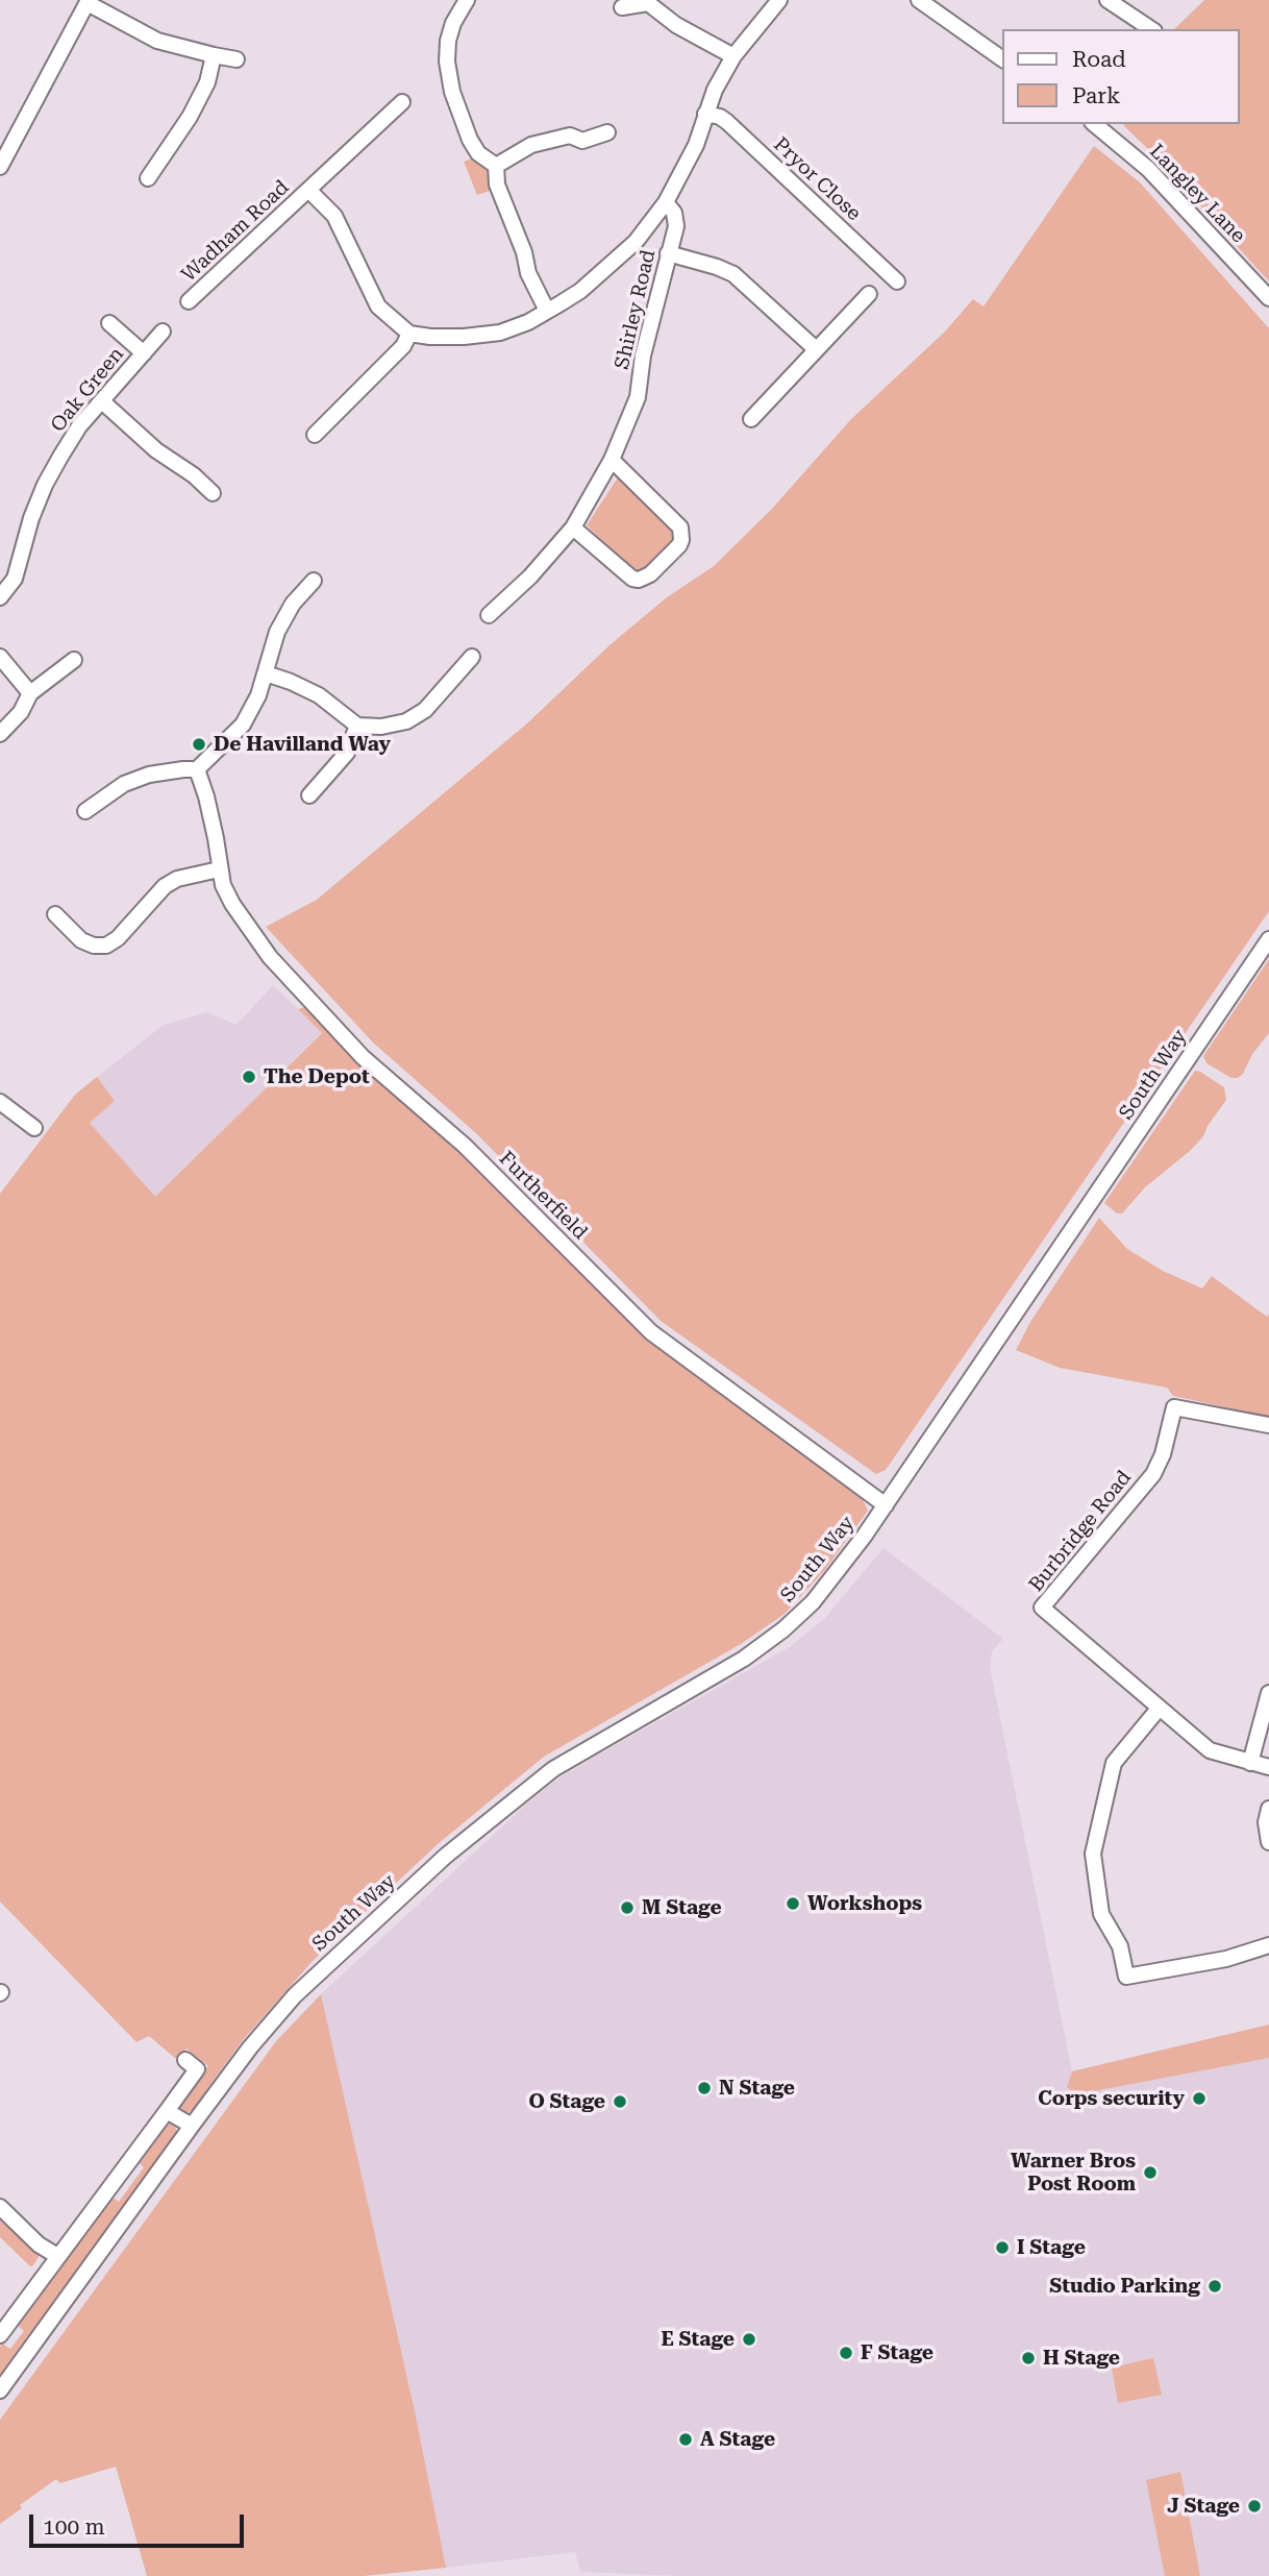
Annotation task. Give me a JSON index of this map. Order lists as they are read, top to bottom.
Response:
{
  "streets": {
    "street": [
      "Pryor Close",
      "Langley Lane",
      "Wadham Road",
      "Shirley Road",
      "Oak Green",
      "South Way",
      "Furtherfield",
      "Burbridge Road"
    ]
  },
  "crossings": [
    ["South Way", "Furtherfield"]
  ],
  "places": [
    "De Havilland Way",
    "The Depot",
    "Workshops",
    "M Stage",
    "N Stage",
    "Corps security",
    "O Stage",
    "Warner Bros Post Room",
    "I Stage",
    "Studio Parking",
    "E Stage",
    "F Stage",
    "H Stage",
    "A Stage",
    "J Stage"
  ],
  "legend": ["Road", "Park"],
  "scale_bar": "100 m"
}
